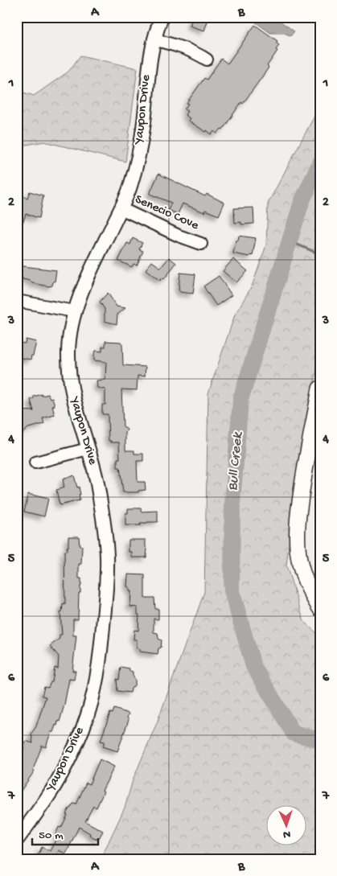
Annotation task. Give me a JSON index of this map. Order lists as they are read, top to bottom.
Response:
{
  "streets": {
    "street": ["Yaupon Drive", "Senecio Cove"]
  },
  "crossings": [
    ["Yaupon Drive", "Senecio Cove"]
  ],
  "water": ["Bull Creek"],
  "scale_bar": "50 m",
  "north": "bottom",
  "grid": {
    "columns": ["A", "B"],
    "rows": [
      "1",
      "2",
      "3",
      "4",
      "5",
      "6",
      "7"
    ]
  }
}
